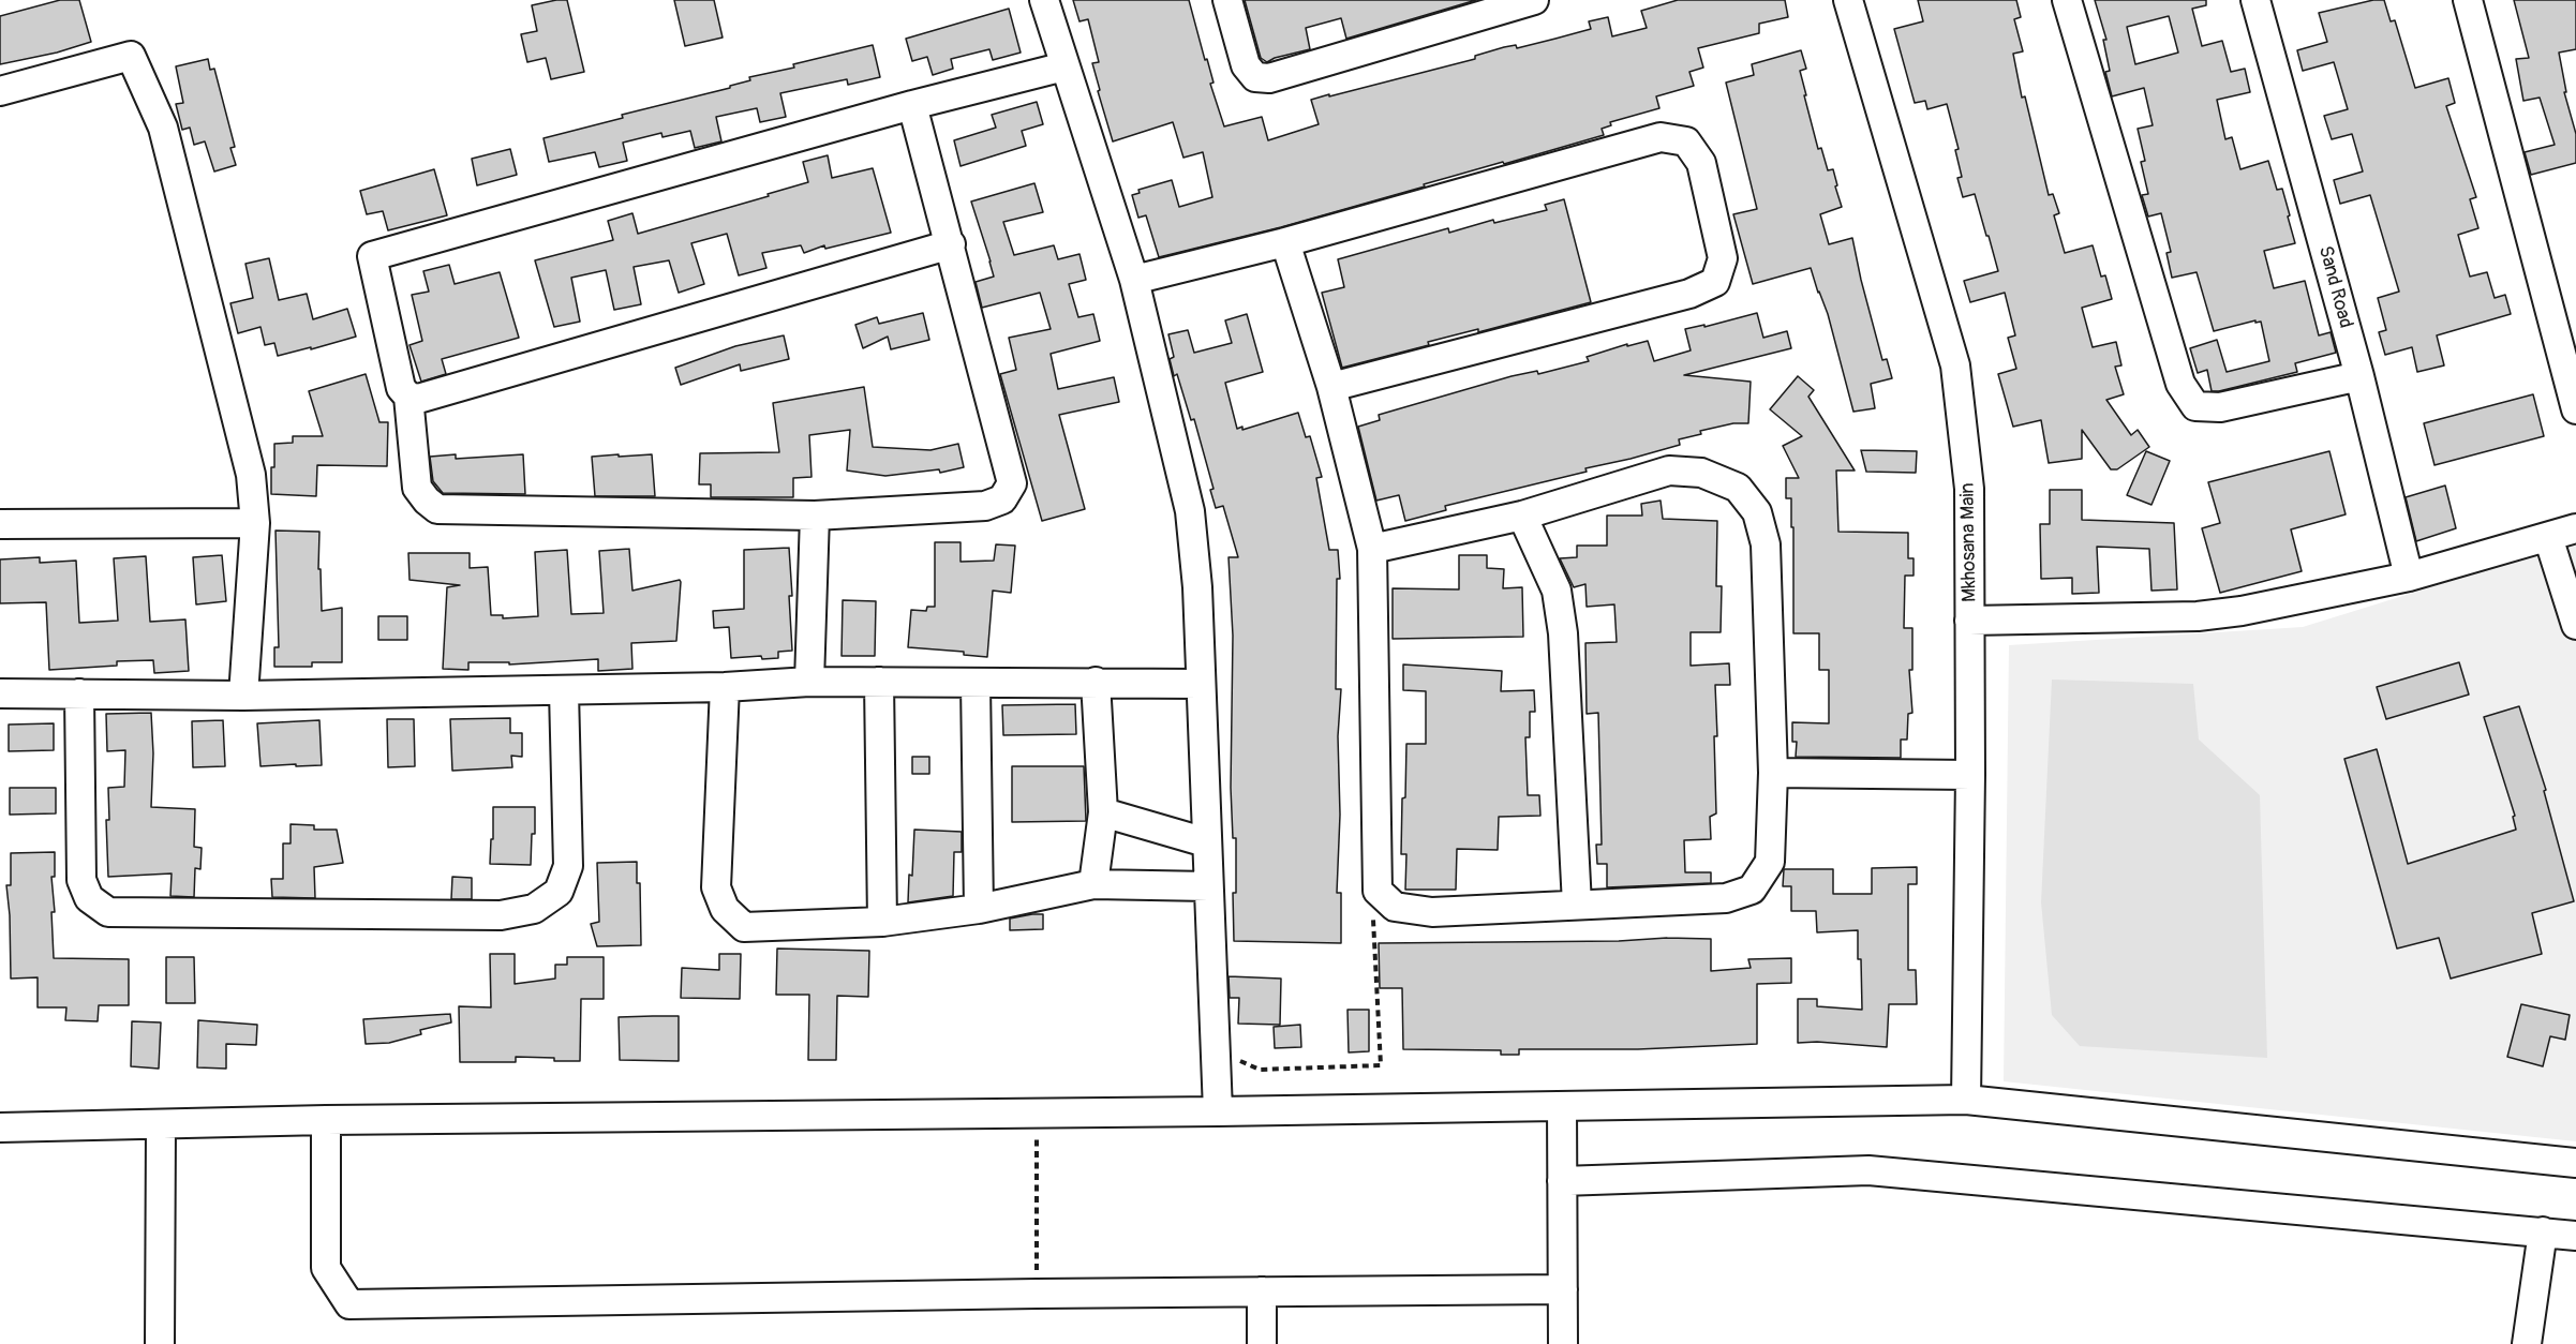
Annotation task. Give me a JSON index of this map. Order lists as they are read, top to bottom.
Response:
{
  "streets": {
    "street": ["Sand Road", "Mkhosana Main"]
  }
}
